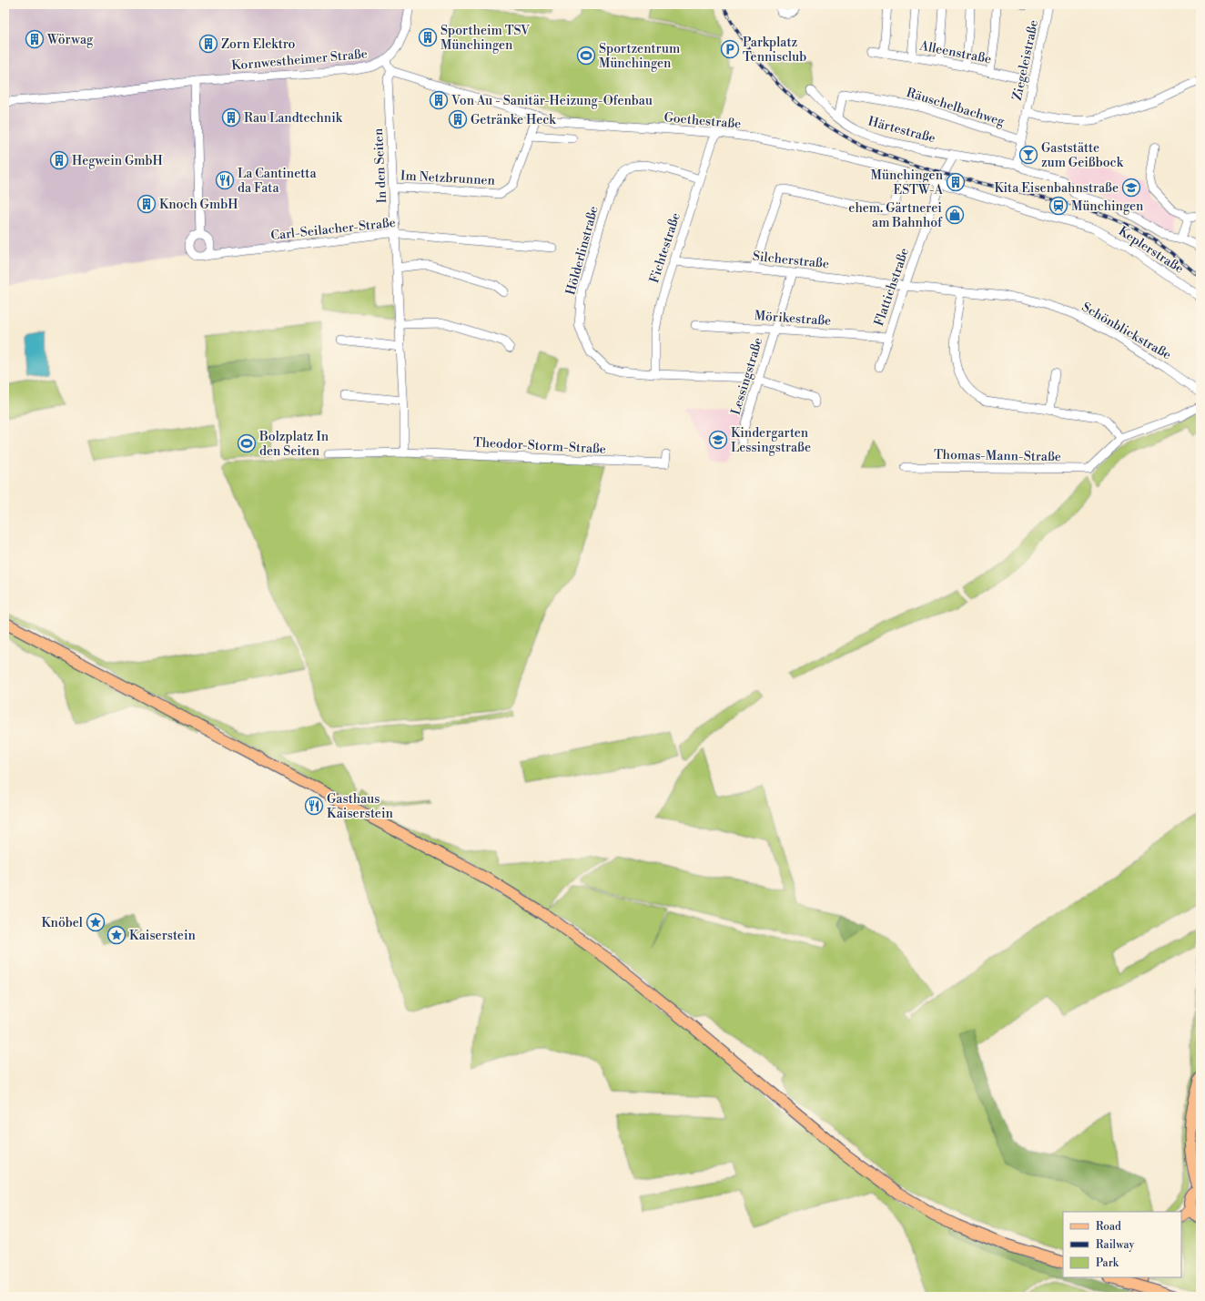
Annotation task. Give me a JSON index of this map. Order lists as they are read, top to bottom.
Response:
{
  "streets": {
    "street": [
      "Alleenstraße",
      "Kornwestheimer Straße",
      "Ziegeleistraße",
      "Räuschelbachweg",
      "Goethestraße",
      "Härtestraße",
      "In den Seiten",
      "Im Netzbrunnen",
      "Carl-Seilacher-Straße",
      "Fichtestraße",
      "Keplerstraße",
      "Hölderlinstraße",
      "Silcherstraße",
      "Flattichstraße",
      "Mörikestraße",
      "Schönblickstraße",
      "Lessingstraße",
      "Theodor-Storm-Straße",
      "Thomas-Mann-Straße"
    ]
  },
  "crossings": [
    ["Alleenstraße", "Ziegeleistraße"],
    ["Ziegeleistraße", "Räuschelbachweg"],
    ["Ziegeleistraße", "Härtestraße"],
    ["Räuschelbachweg", "Härtestraße"],
    ["Goethestraße", "In den Seiten"],
    ["Goethestraße", "Im Netzbrunnen"],
    ["Goethestraße", "Fichtestraße"],
    ["Goethestraße", "Keplerstraße"],
    ["Goethestraße", "Flattichstraße"],
    ["Härtestraße", "Flattichstraße"],
    ["In den Seiten", "Im Netzbrunnen"],
    ["In den Seiten", "Carl-Seilacher-Straße"],
    ["In den Seiten", "Theodor-Storm-Straße"],
    ["Fichtestraße", "Hölderlinstraße"],
    ["Fichtestraße", "Silcherstraße"],
    ["Keplerstraße", "Flattichstraße"],
    ["Hölderlinstraße", "Lessingstraße"],
    ["Silcherstraße", "Flattichstraße"],
    ["Silcherstraße", "Schönblickstraße"],
    ["Silcherstraße", "Lessingstraße"],
    ["Flattichstraße", "Mörikestraße"],
    ["Flattichstraße", "Schönblickstraße"],
    ["Mörikestraße", "Lessingstraße"]
  ],
  "places": {
    "building": [
      "Sportheim TSV Münchingen",
      "Wörwag",
      "Zorn Elektro",
      "Von Au - Sanitär-Heizung-Ofenbau",
      "Rau Landtechnik",
      "Getränke Heck",
      "Hegwein GmbH",
      "Münchingen ESTW-A",
      "Knoch GmbH"
    ],
    "parking": ["Parkplatz Tennisclub"],
    "sports": ["Sportzentrum Münchingen", "Bolzplatz In den Seiten"],
    "bar": ["Gaststätte zum Geißbock"],
    "restaurant": ["La Cantinetta da Fata", "Gasthaus Kaiserstein"],
    "school or university": ["Kita Eisenbahnstraße", "Kindergarten Lessingstraße"],
    "station": ["Münchingen"],
    "shop": ["ehem. Gärtnerei am Bahnhof"],
    "place": ["Knöbel", "Kaiserstein"]
  },
  "legend": ["Road", "Railway", "Park"]
}
